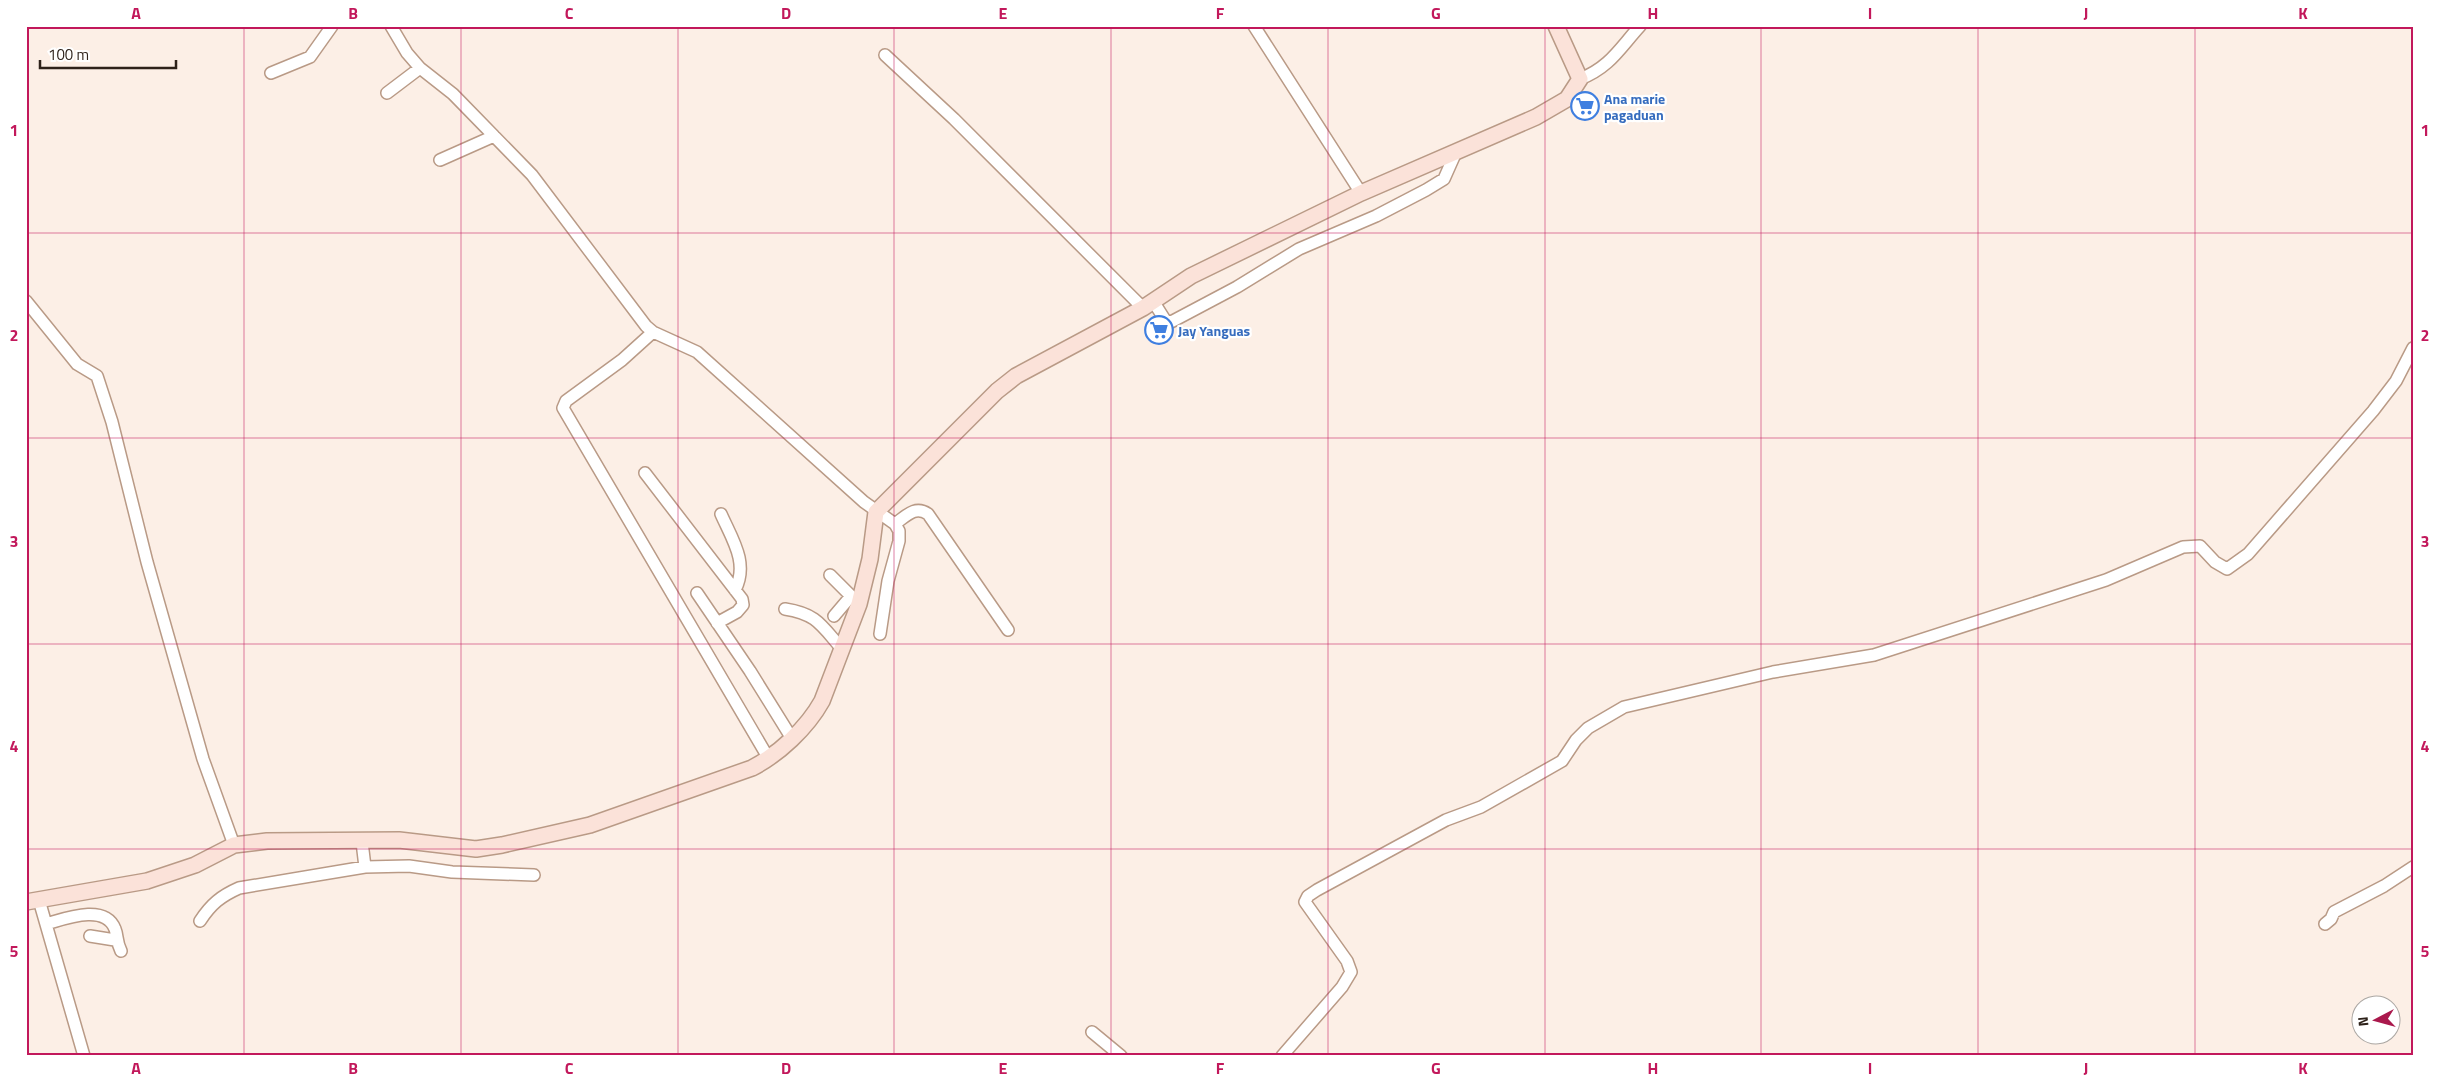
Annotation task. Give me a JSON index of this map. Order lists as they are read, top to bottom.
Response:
{
  "places": {
    "supermarket": ["Ana marie pagaduan", "Jay Yanguas"]
  },
  "scale_bar": "100 m",
  "north": "left",
  "grid": {
    "columns": [
      "A",
      "B",
      "C",
      "D",
      "E",
      "F",
      "G",
      "H",
      "I",
      "J",
      "K"
    ],
    "rows": [
      "1",
      "2",
      "3",
      "4",
      "5"
    ]
  }
}
